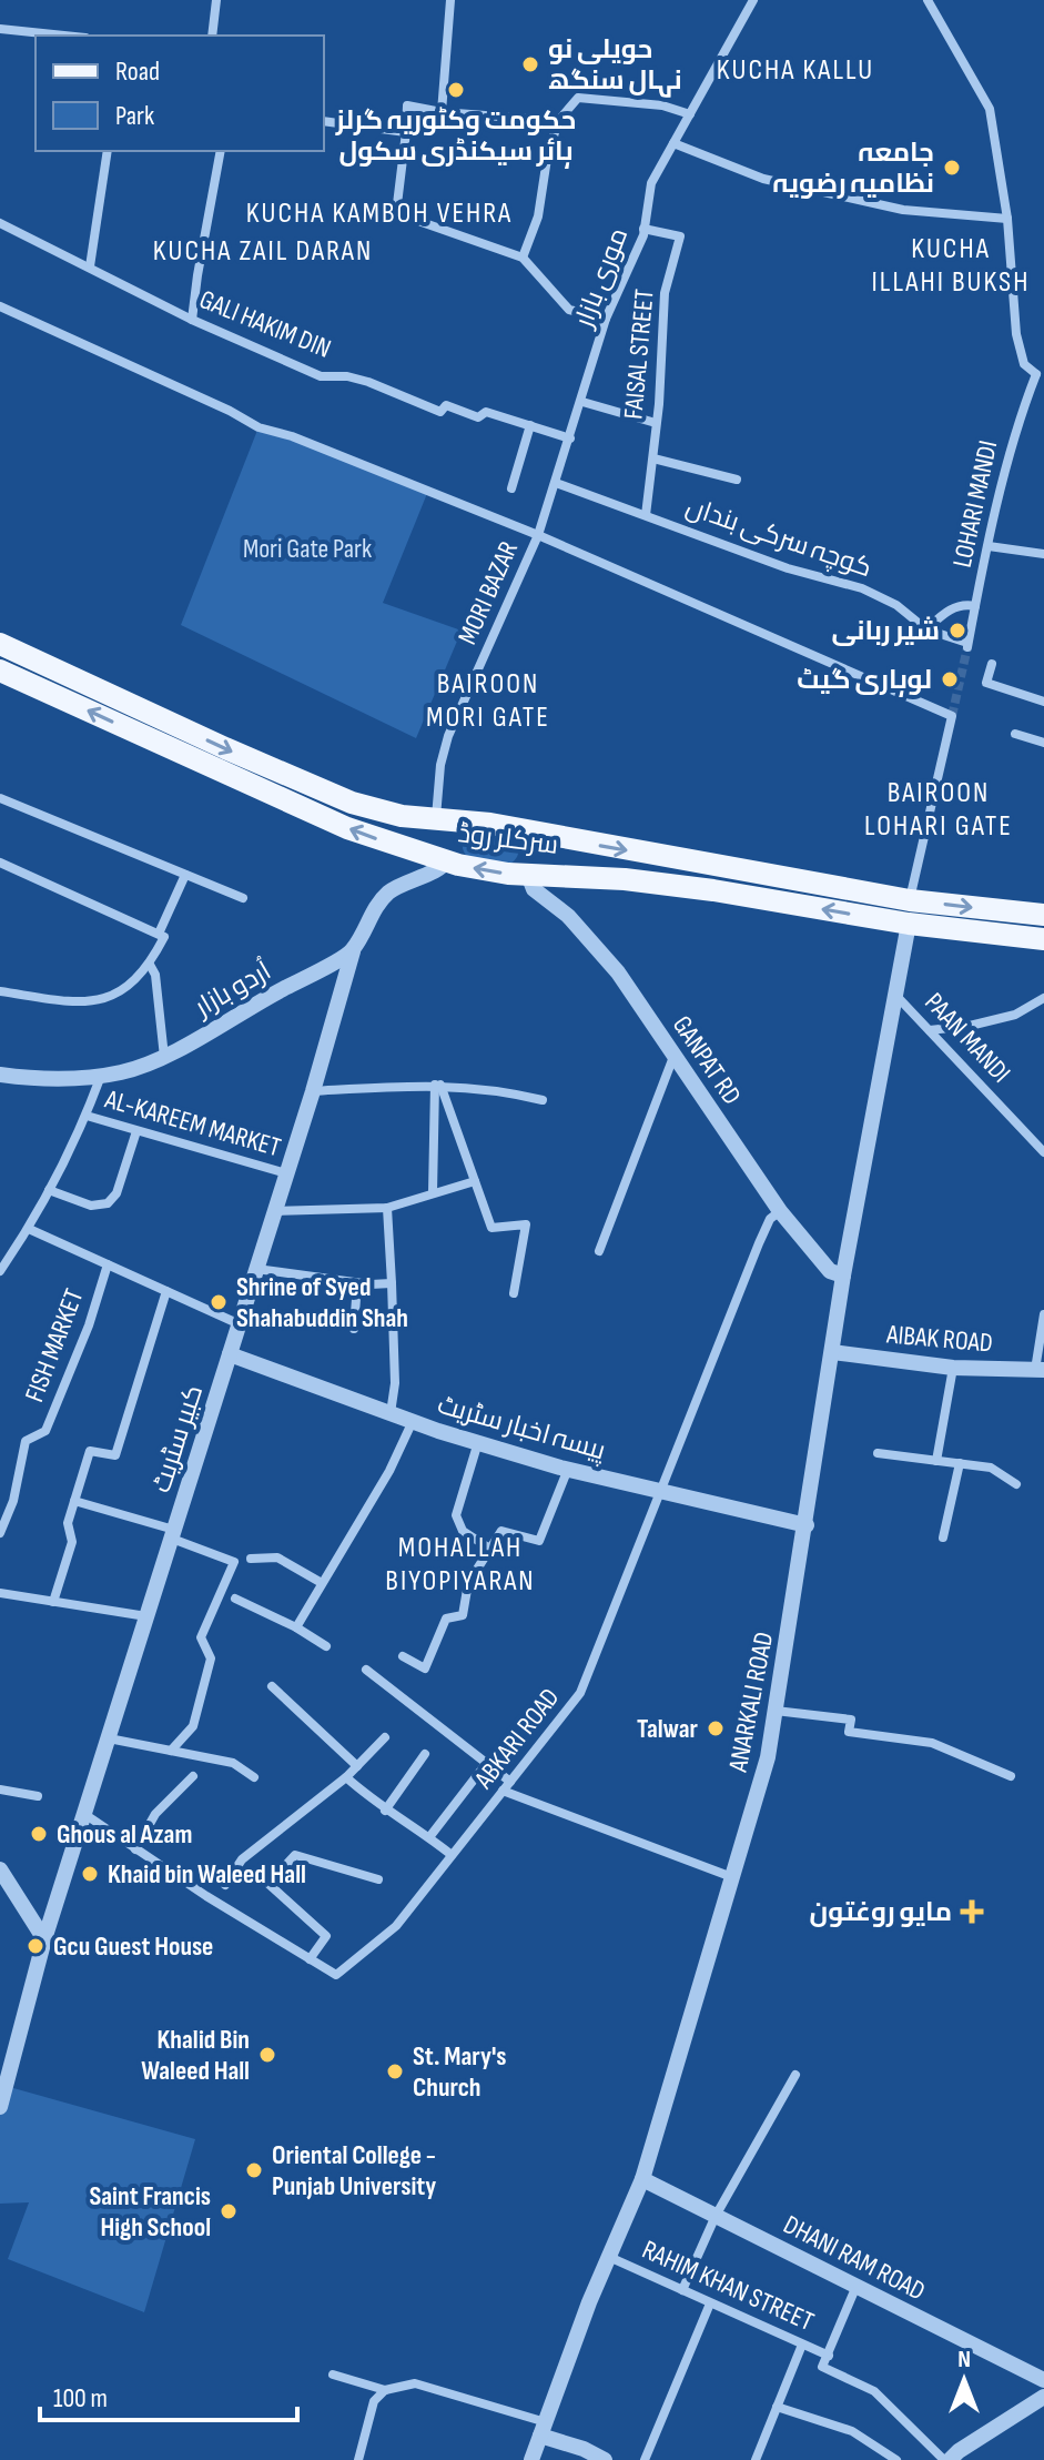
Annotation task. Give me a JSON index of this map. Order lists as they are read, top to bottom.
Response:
{
  "streets": {
    "main road": ["سرکلر روڈ"],
    "street": [
      "موری بازار",
      "GALI HAKIM DIN",
      "FAISAL STREET",
      "LOHARI MANDI",
      "کوچہ سرکی بنداں",
      "MORI BAZAR",
      "اُردو بازار",
      "PAAN MANDI",
      "GANPAT RD",
      "AL-KAREEM MARKET",
      "AIBAK ROAD",
      "FISH MARKET",
      "پیسہ اخبار سٹریٹ",
      "کبیر سٹریٹ",
      "ANARKALI ROAD",
      "ABKARI ROAD",
      "DHANI RAM ROAD",
      "RAHIM KHAN STREET"
    ]
  },
  "crossings": [
    ["موری بازار", "GALI HAKIM DIN"],
    ["موری بازار", "FAISAL STREET"],
    ["موری بازار", "کوچہ سرکی بنداں"],
    ["موری بازار", "MORI BAZAR"],
    ["FAISAL STREET", "کوچہ سرکی بنداں"],
    ["LOHARI MANDI", "کوچہ سرکی بنداں"],
    ["MORI BAZAR", "سرکلر روڈ"],
    ["سرکلر روڈ", "GANPAT RD"],
    ["سرکلر روڈ", "ANARKALI ROAD"],
    ["اُردو بازار", "کبیر سٹریٹ"],
    ["PAAN MANDI", "ANARKALI ROAD"],
    ["GANPAT RD", "ANARKALI ROAD"],
    ["GANPAT RD", "ABKARI ROAD"],
    ["AL-KAREEM MARKET", "کبیر سٹریٹ"],
    ["AIBAK ROAD", "ANARKALI ROAD"],
    ["پیسہ اخبار سٹریٹ", "کبیر سٹریٹ"],
    ["پیسہ اخبار سٹریٹ", "ANARKALI ROAD"],
    ["پیسہ اخبار سٹریٹ", "ABKARI ROAD"],
    ["کبیر سٹریٹ", "ABKARI ROAD"],
    ["ANARKALI ROAD", "DHANI RAM ROAD"],
    ["ANARKALI ROAD", "RAHIM KHAN STREET"],
    ["DHANI RAM ROAD", "RAHIM KHAN STREET"]
  ],
  "districts": [
    "KUCHA KALLU",
    "KUCHA KAMBOH VEHRA",
    "KUCHA ILLAHI BUKSH",
    "KUCHA ZAIL DARAN",
    "BAIROON MORI GATE",
    "BAIROON LOHARI GATE",
    "MOHALLAH BIYOPIYARAN"
  ],
  "parks": ["Mori Gate Park"],
  "places": {
    "other": [
      "حویلی نو نہال سنگھ",
      "حکومت وکٹوریہ گرلز ہائر سیکنڈری سکول",
      "جامعہ نظامیہ رضویہ",
      "شیر ربانی",
      "لوہاری گیٹ",
      "Shrine of Syed Shahabuddin Shah",
      "Talwar",
      "Ghous al Azam",
      "Khaid bin Waleed Hall",
      "Gcu Guest House",
      "Khalid Bin Waleed Hall",
      "St. Mary's Church",
      "Oriental College - Punjab University",
      "Saint Francis High School"
    ],
    "health": ["مایو روغتون"]
  },
  "legend": ["Road", "Park"],
  "scale_bar": "100 m",
  "north": "top"
}
